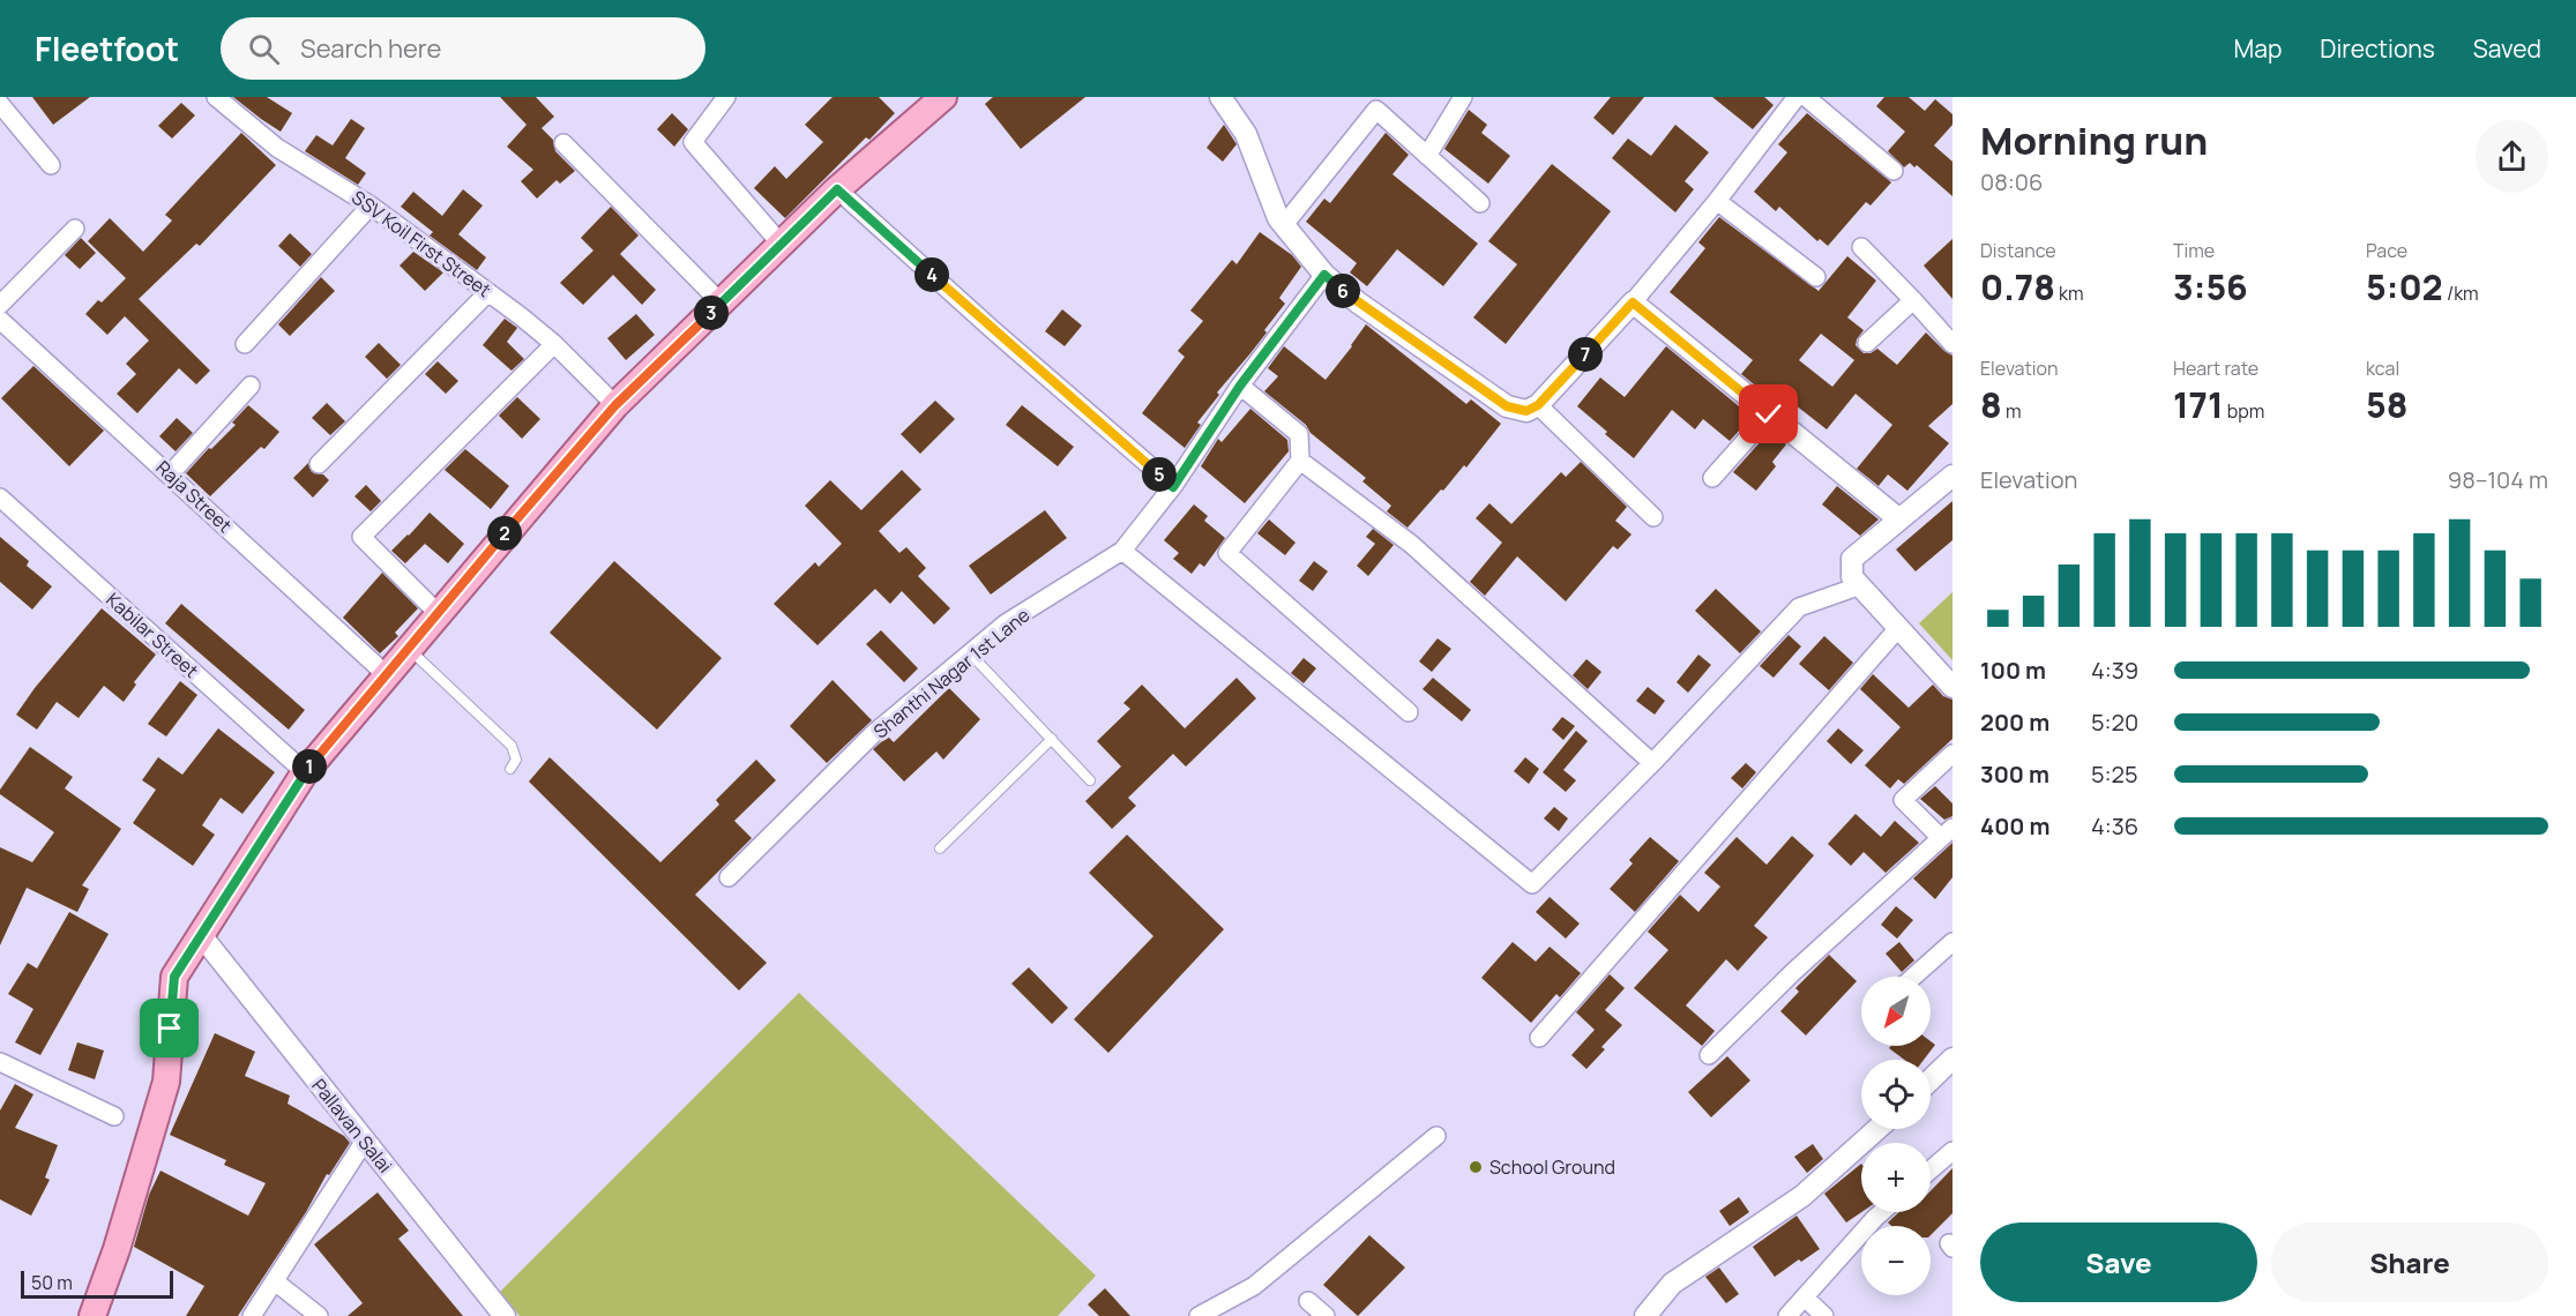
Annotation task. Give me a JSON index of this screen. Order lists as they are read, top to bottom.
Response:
{
  "streets": {
    "street": [
      "SSV Koil First Street",
      "Raja Street",
      "Kabilar Street",
      "Shanthi Nagar 1st Lane",
      "Pallavan Salai"
    ]
  },
  "places": ["School Ground"],
  "scale_bar": "50 m",
  "north": "bottom left",
  "page": {
    "header": "Fleetfoot",
    "search": "Search here",
    "nav": ["Map", "Directions", "Saved"],
    "heading": ["Morning run", "08:06"],
    "stats": [
      ["Distance", "0.78 km"],
      ["Time", "3:56"],
      ["Pace", "5:02 /km"],
      ["Elevation", "8 m"],
      ["Heart rate", "171 bpm"],
      ["kcal", "58"]
    ],
    "pins": [
      "4",
      "6",
      "3",
      "7",
      "5",
      "2",
      "1"
    ],
    "chart": ["Elevation", "98–104 m"],
    "list": [
      {
        "name": "100 m",
        "note": "4:39"
      },
      {
        "name": "200 m",
        "note": "5:20"
      },
      {
        "name": "300 m",
        "note": "5:25"
      },
      {
        "name": "400 m",
        "note": "4:36"
      }
    ],
    "map_buttons": ["+", "−"],
    "buttons": ["Save", "Share"],
    "scale": "50 m"
  }
}
